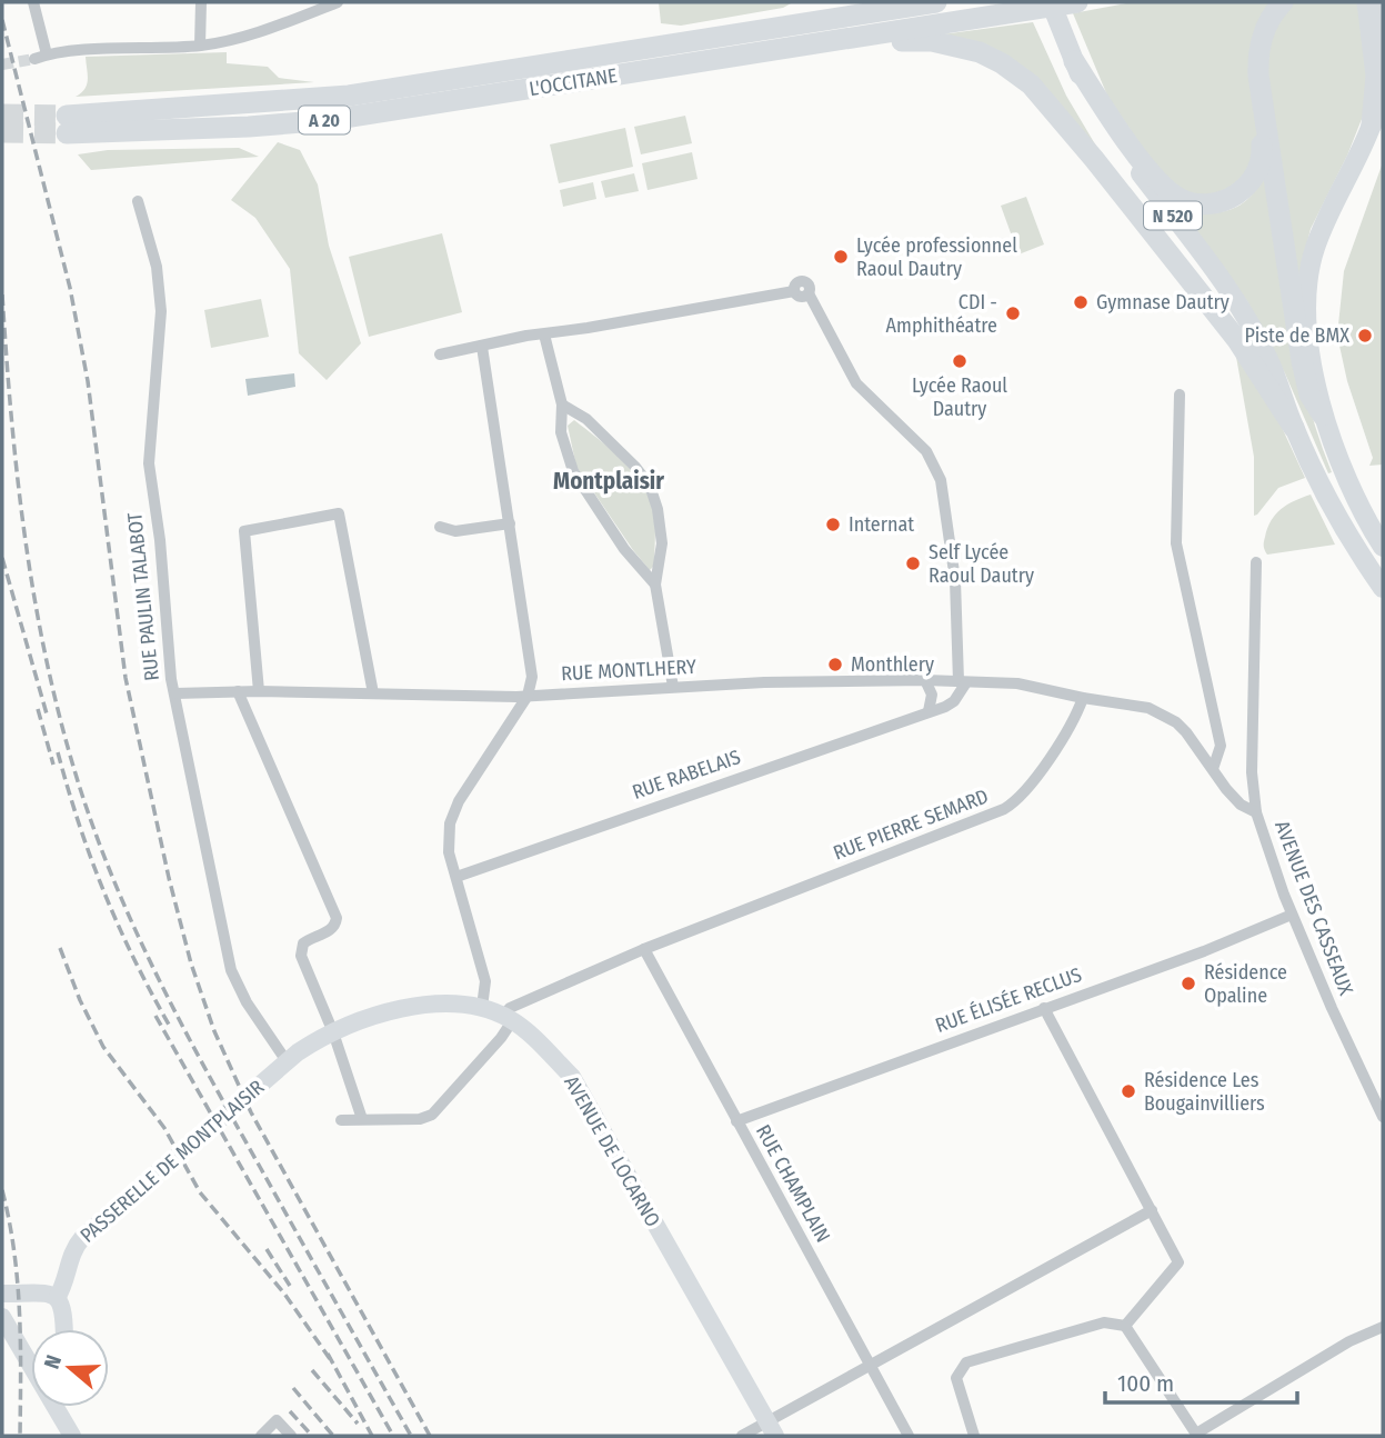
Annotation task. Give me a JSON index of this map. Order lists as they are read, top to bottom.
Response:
{
  "streets": {
    "highway": ["L'OCCITANE", "A 20"],
    "main road": ["N 520"],
    "street": [
      "RUE PAULIN TALABOT",
      "RUE MONTLHERY",
      "RUE RABELAIS",
      "RUE PIERRE SEMARD",
      "AVENUE DES CASSEAUX",
      "RUE ÉLISÉE RECLUS",
      "AVENUE DE LOCARNO",
      "PASSERELLE DE MONTPLAISIR",
      "RUE CHAMPLAIN"
    ]
  },
  "crossings": [
    ["RUE PAULIN TALABOT", "RUE MONTLHERY"],
    ["RUE PAULIN TALABOT", "AVENUE DE LOCARNO"],
    ["RUE PAULIN TALABOT", "PASSERELLE DE MONTPLAISIR"],
    ["RUE MONTLHERY", "RUE RABELAIS"],
    ["RUE MONTLHERY", "RUE PIERRE SEMARD"],
    ["RUE PIERRE SEMARD", "AVENUE DE LOCARNO"],
    ["RUE PIERRE SEMARD", "RUE CHAMPLAIN"],
    ["AVENUE DES CASSEAUX", "RUE ÉLISÉE RECLUS"],
    ["RUE ÉLISÉE RECLUS", "RUE CHAMPLAIN"],
    ["AVENUE DE LOCARNO", "PASSERELLE DE MONTPLAISIR"]
  ],
  "districts": ["Montplaisir"],
  "places": [
    "Lycée professionnel Raoul Dautry",
    "Gymnase Dautry",
    "CDI - Amphithéatre",
    "Piste de BMX",
    "Lycée Raoul Dautry",
    "Internat",
    "Self Lycée Raoul Dautry",
    "Monthlery",
    "Résidence Opaline",
    "Résidence Les Bougainvilliers"
  ],
  "scale_bar": "100 m",
  "north": "left"
}
